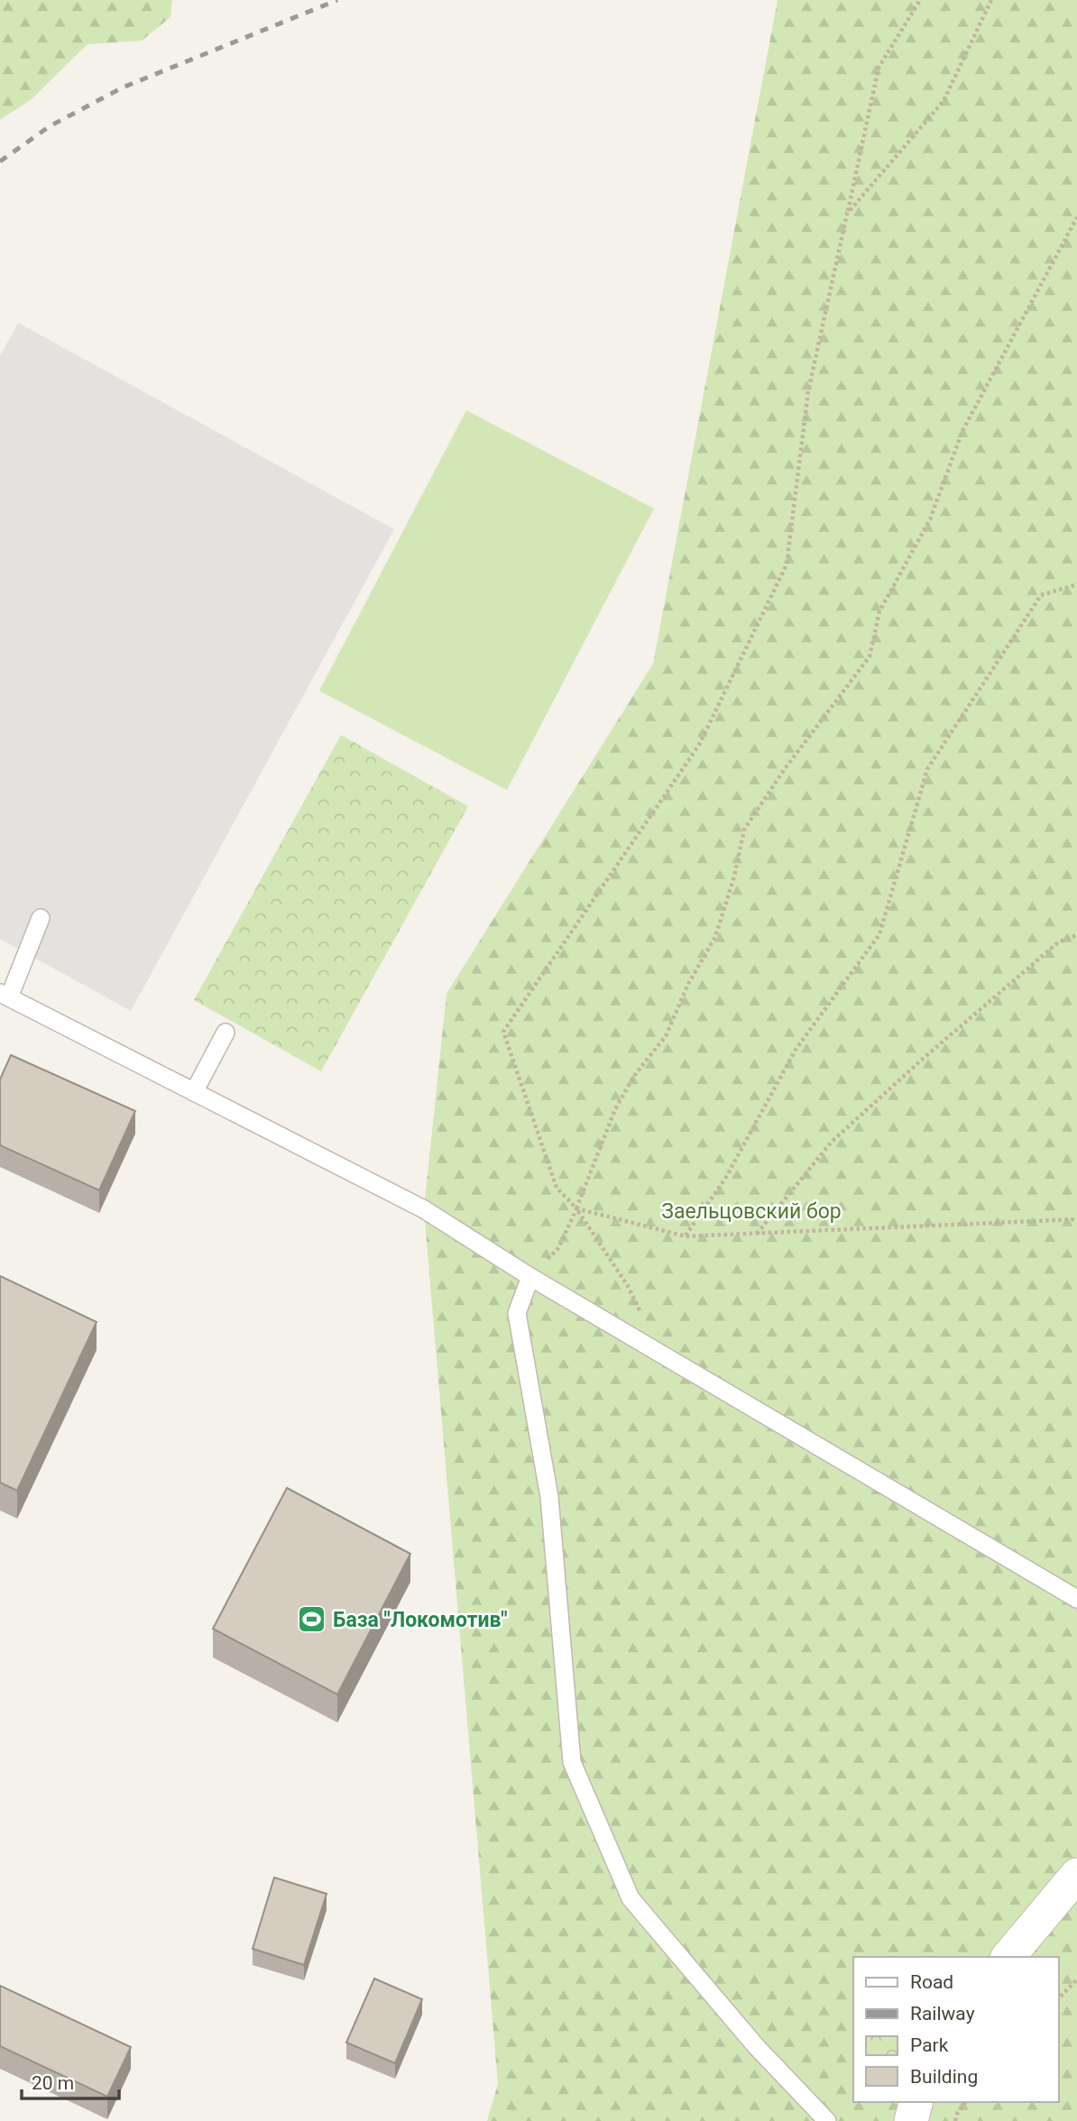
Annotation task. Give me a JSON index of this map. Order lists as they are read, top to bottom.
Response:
{
  "parks": ["Заельцовский бор"],
  "places": {
    "sports": ["База \"Локомотив\""]
  },
  "legend": [
    "Road",
    "Railway",
    "Park",
    "Building"
  ],
  "scale_bar": "20 m"
}
